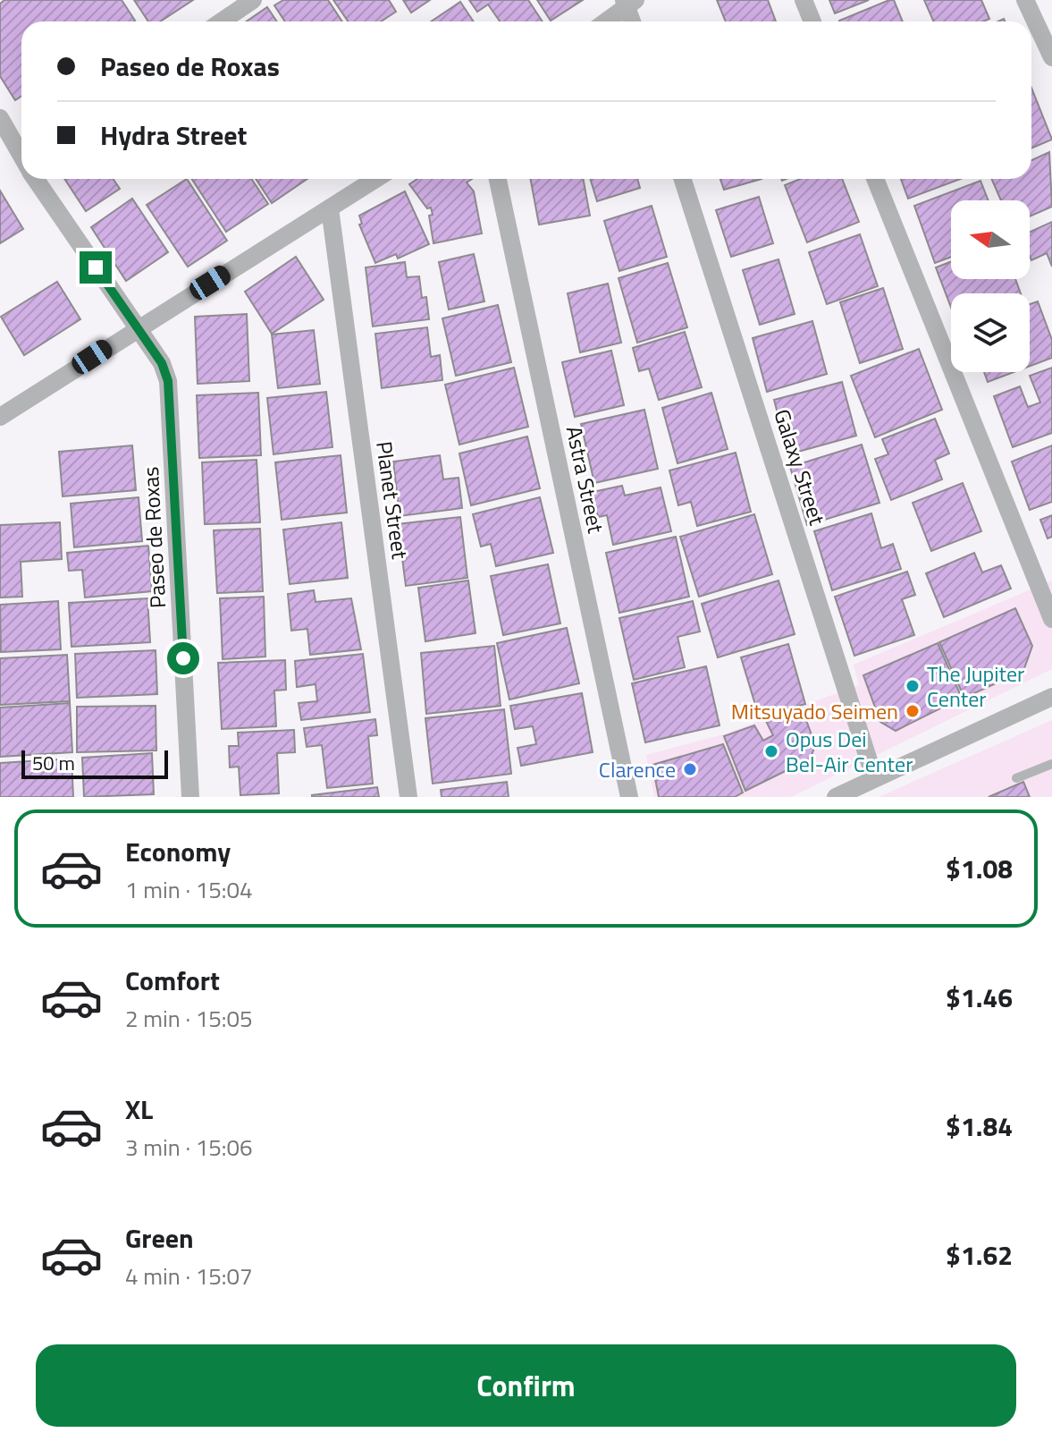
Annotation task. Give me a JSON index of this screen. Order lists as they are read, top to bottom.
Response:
{
  "streets": {
    "street": [
      "Galaxy Street",
      "Astra Street",
      "Planet Street",
      "Paseo de Roxas"
    ]
  },
  "places": [
    "The Jupiter Center",
    "Mitsuyado Seimen",
    "Opus Dei Bel-Air Center",
    "Clarence"
  ],
  "scale_bar": "50 m",
  "north": "left",
  "page": {
    "banner": ["Paseo de Roxas", "Hydra Street"],
    "scale": "50 m",
    "list": [
      {
        "name": "Economy",
        "note": "1 min · 15:04",
        "value": "$1.08"
      },
      {
        "name": "Comfort",
        "note": "2 min · 15:05",
        "value": "$1.46"
      },
      {
        "name": "XL",
        "note": "3 min · 15:06",
        "value": "$1.84"
      },
      {
        "name": "Green",
        "note": "4 min · 15:07",
        "value": "$1.62"
      }
    ],
    "buttons": "Confirm"
  }
}
